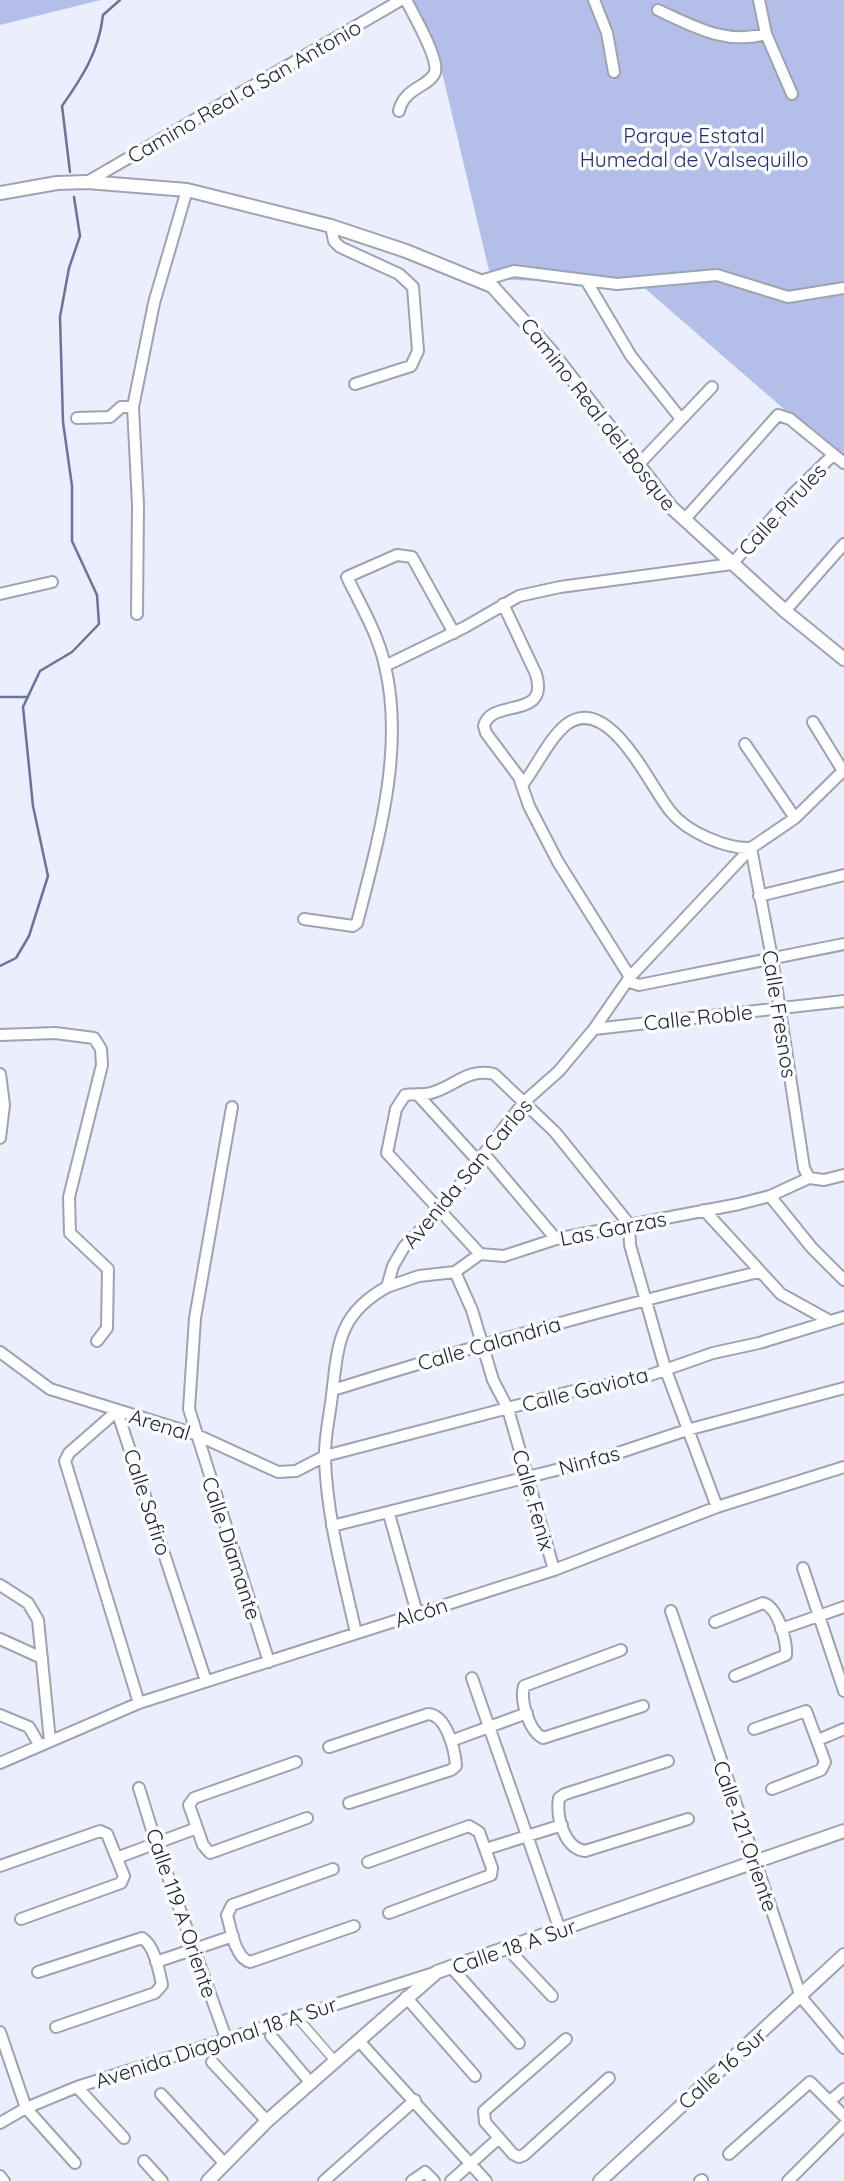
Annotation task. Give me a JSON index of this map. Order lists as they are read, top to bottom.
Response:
{
  "streets": {
    "street": [
      "Camino Real a San Antonio",
      "Camino Real del Bosque",
      "Calle Pirules",
      "Calle Fresnos",
      "Calle Roble",
      "Avenida San Carlos",
      "Las Garzas",
      "Calle Calandria",
      "Calle Gaviota",
      "Arenal",
      "Ninfas",
      "Calle Fenix",
      "Calle Safiro",
      "Calle Diamante",
      "Alcón",
      "Calle 121 Oriente",
      "Calle 119 A Oriente",
      "Calle 18 A Sur",
      "Avenida Diagonal 18 A Sur",
      "Calle 16 Sur"
    ]
  },
  "crossings": [
    ["Camino Real a San Antonio", "Camino Real del Bosque"],
    ["Camino Real del Bosque", "Calle Pirules"],
    ["Calle Fresnos", "Calle Roble"],
    ["Calle Fresnos", "Avenida San Carlos"],
    ["Calle Fresnos", "Las Garzas"],
    ["Calle Roble", "Avenida San Carlos"],
    ["Calle Calandria", "Calle Fenix"],
    ["Calle Gaviota", "Arenal"],
    ["Calle Gaviota", "Calle Fenix"],
    ["Arenal", "Calle Safiro"],
    ["Arenal", "Calle Diamante"],
    ["Ninfas", "Calle Fenix"],
    ["Calle Fenix", "Alcón"],
    ["Calle Safiro", "Alcón"],
    ["Calle Diamante", "Alcón"],
    ["Calle 121 Oriente", "Calle 18 A Sur"],
    ["Calle 121 Oriente", "Calle 16 Sur"],
    ["Calle 119 A Oriente", "Avenida Diagonal 18 A Sur"],
    ["Calle 18 A Sur", "Avenida Diagonal 18 A Sur"]
  ],
  "parks": ["Parque Estatal Humedal de Valsequillo"]
}
